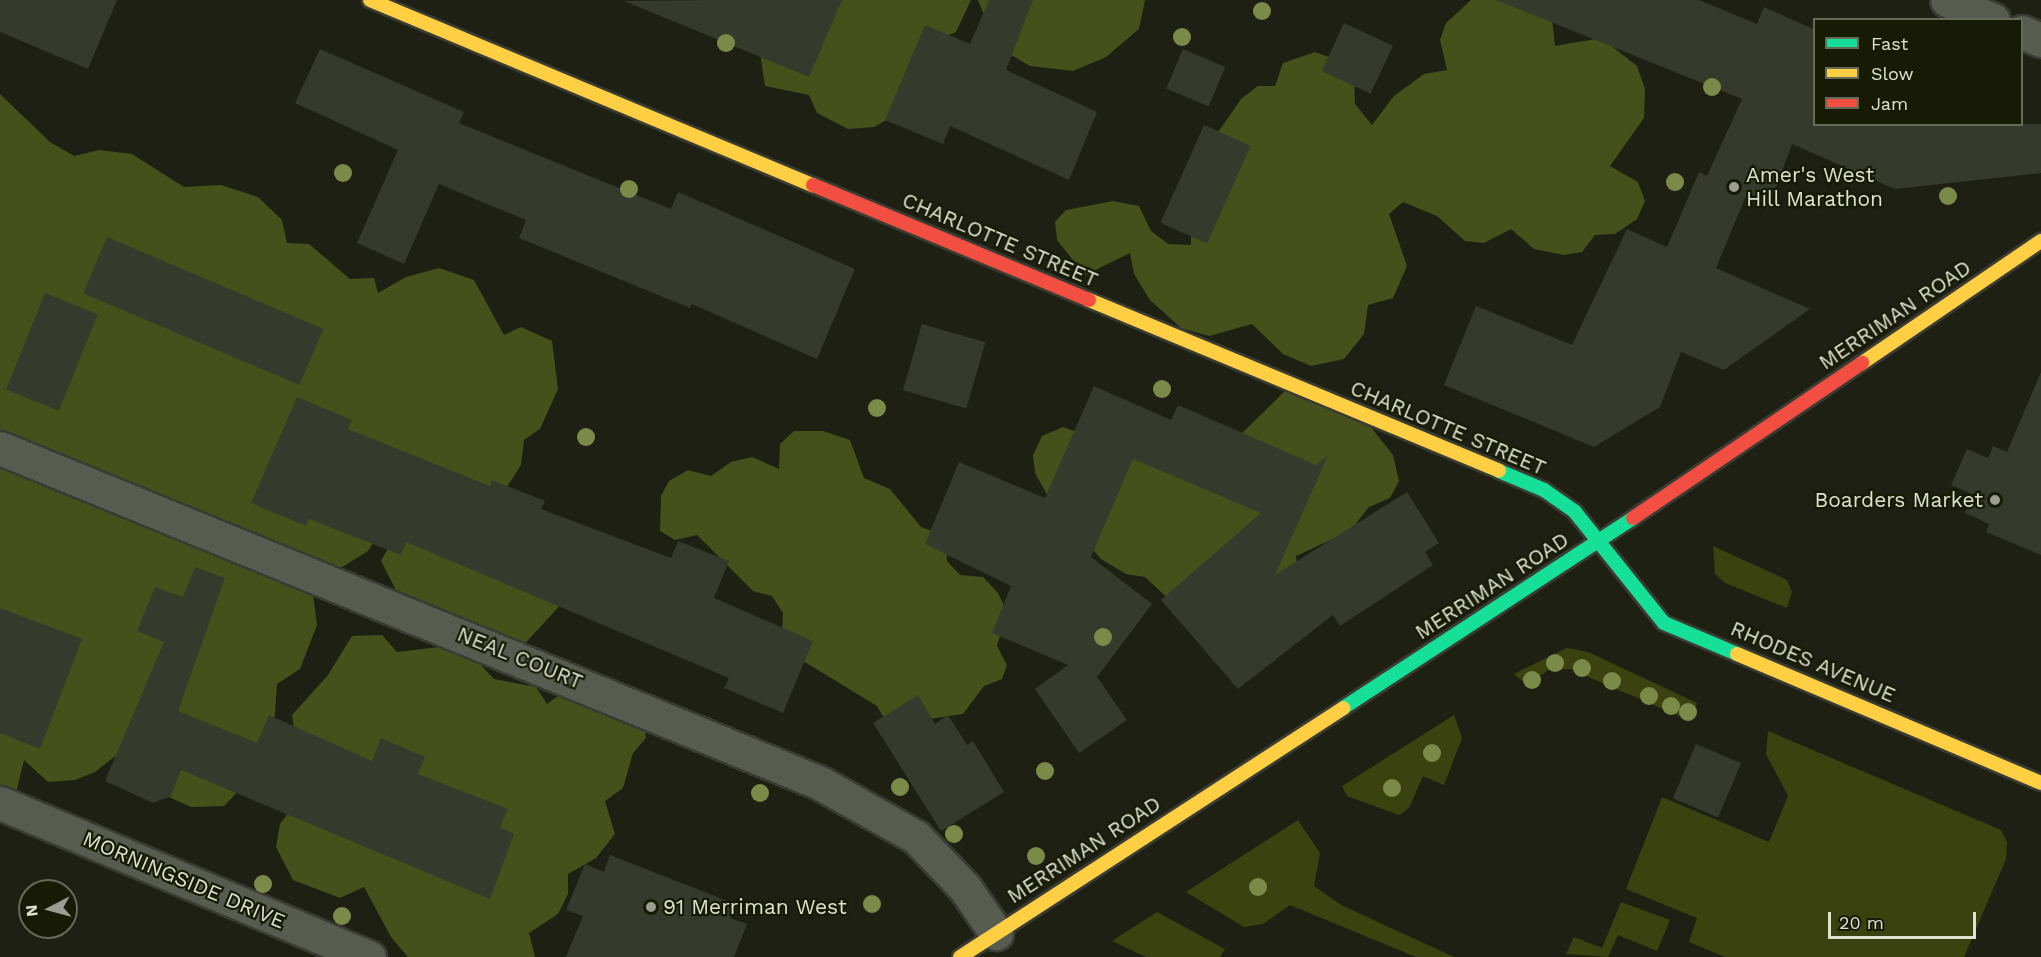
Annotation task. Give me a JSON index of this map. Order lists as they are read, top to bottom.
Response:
{
  "streets": {
    "street": [
      "CHARLOTTE STREET",
      "MERRIMAN ROAD",
      "NEAL COURT",
      "RHODES AVENUE",
      "MORNINGSIDE DRIVE"
    ]
  },
  "crossings": [
    ["CHARLOTTE STREET", "MERRIMAN ROAD"],
    ["CHARLOTTE STREET", "RHODES AVENUE"],
    ["MERRIMAN ROAD", "NEAL COURT"],
    ["MERRIMAN ROAD", "RHODES AVENUE"]
  ],
  "places": ["Amer's West Hill Marathon", "Boarders Market", "91 Merriman West"],
  "legend": ["Fast", "Slow", "Jam"],
  "scale_bar": "20 m",
  "north": "left"
}
